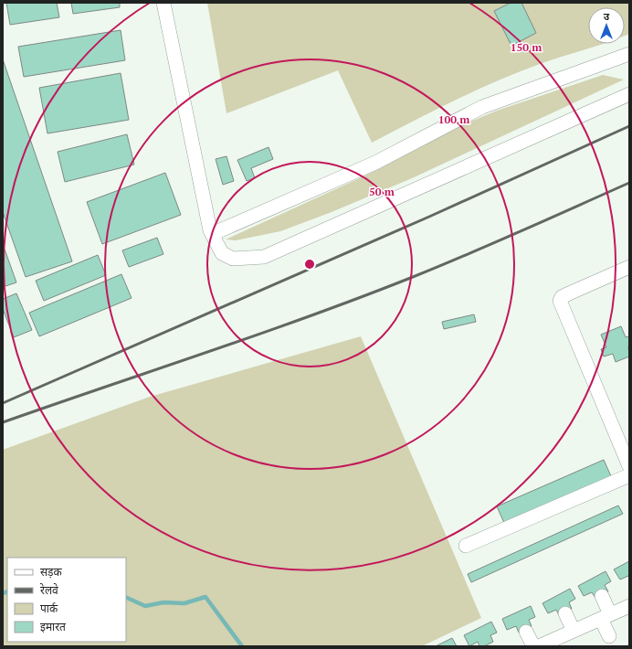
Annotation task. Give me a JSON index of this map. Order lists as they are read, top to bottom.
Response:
{
  "legend": [
    "सड़क",
    "रेलवे",
    "पार्क",
    "इमारत"
  ],
  "north": "top",
  "rings": ["150 m", "100 m", "50 m"]
}
